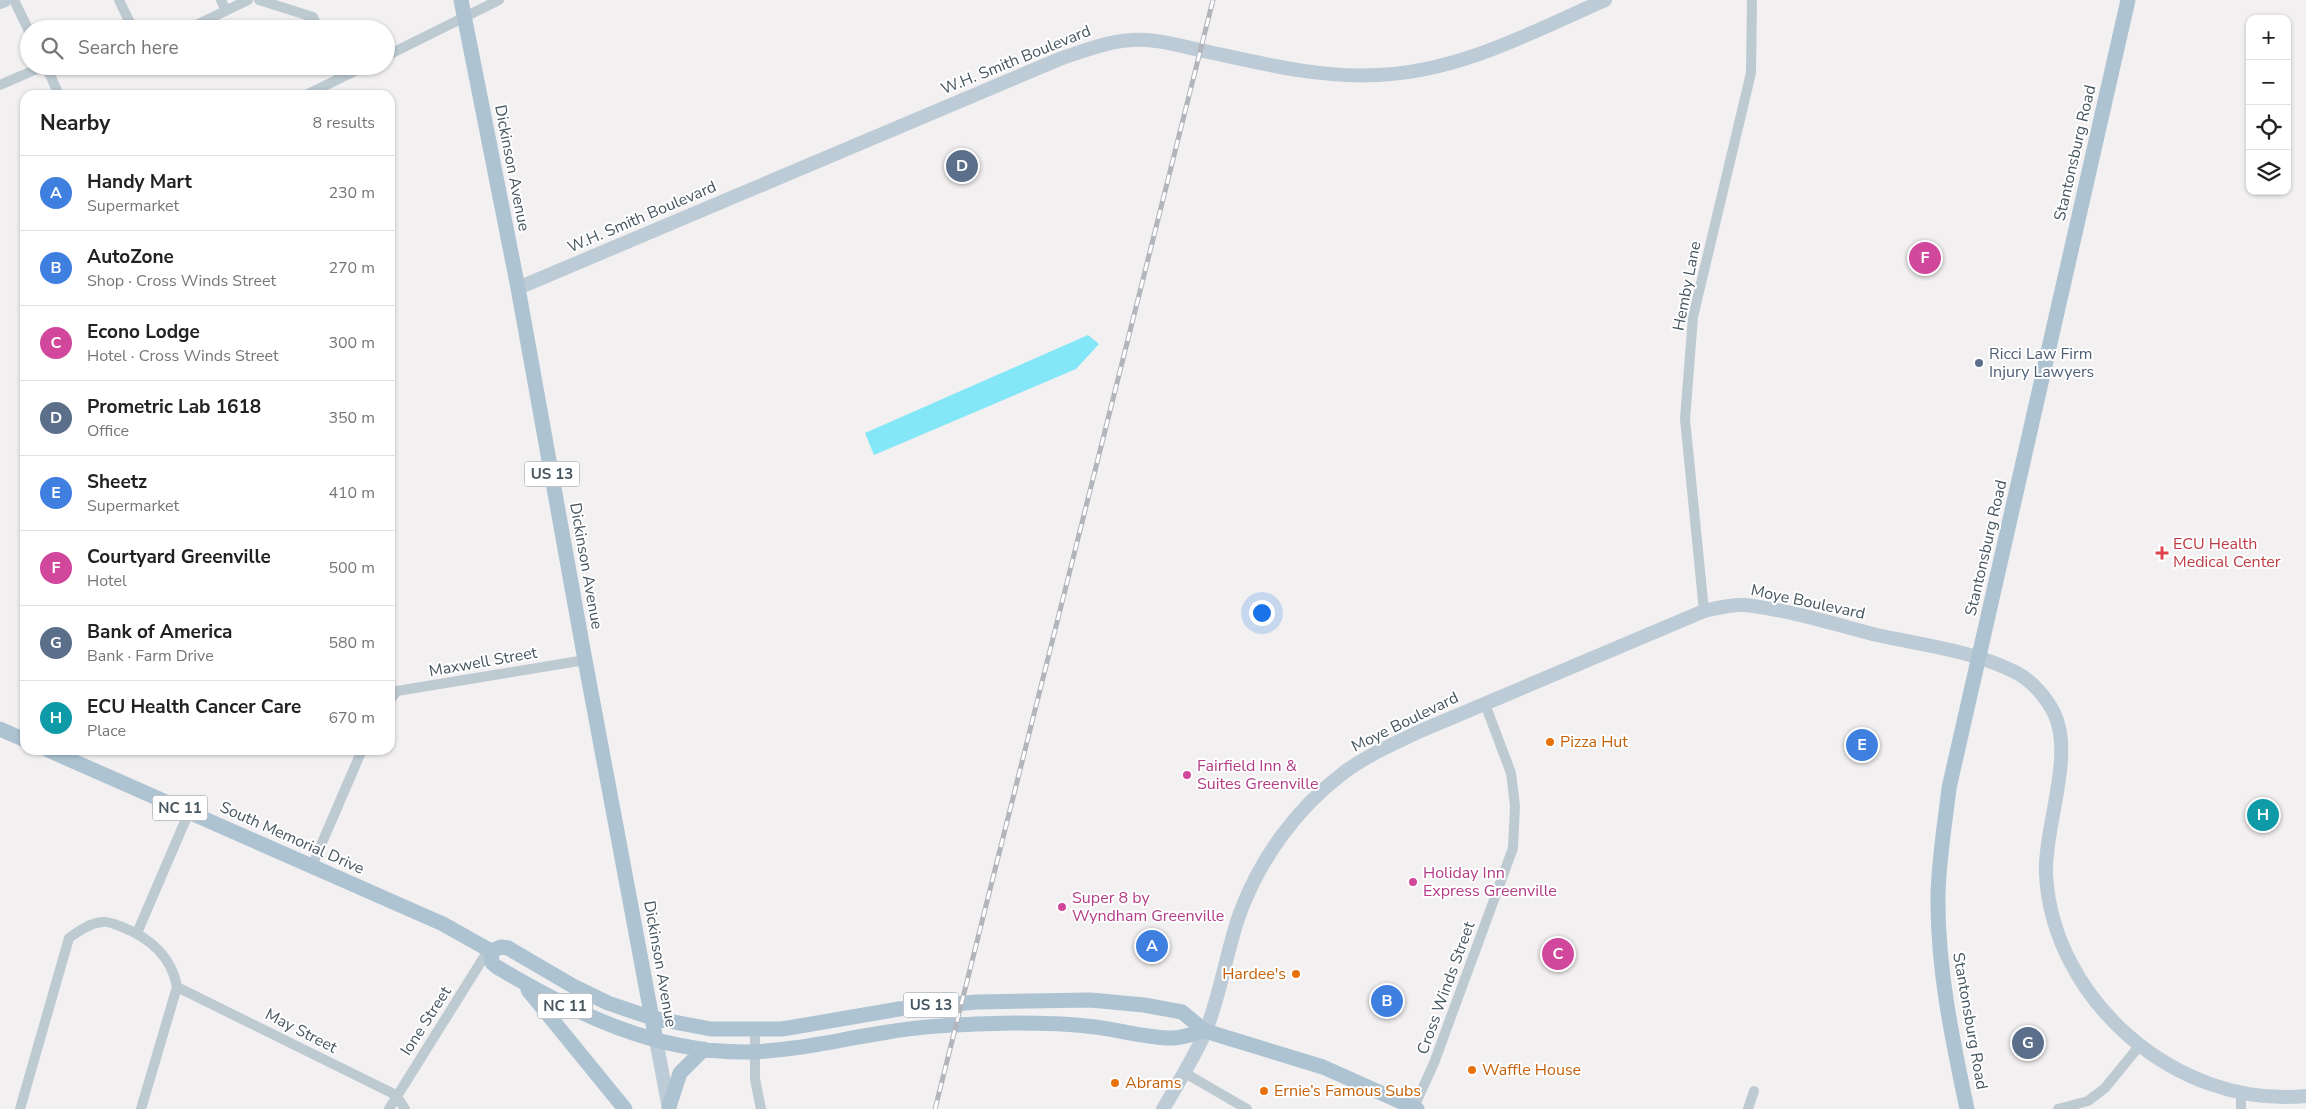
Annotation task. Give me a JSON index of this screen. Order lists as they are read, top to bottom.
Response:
{
  "streets": {
    "main road": [
      "Stantonsburg Road",
      "Dickinson Avenue",
      "US 13",
      "NC 11",
      "South Memorial Drive"
    ],
    "street": [
      "W.H. Smith Boulevard",
      "Hemby Lane",
      "Moye Boulevard",
      "Maxwell Street",
      "Cross Winds Street",
      "Ione Street",
      "May Street"
    ]
  },
  "crossings": [
    ["W.H. Smith Boulevard", "Dickinson Avenue"],
    ["Stantonsburg Road", "Moye Boulevard"],
    ["Dickinson Avenue", "Maxwell Street"],
    ["Dickinson Avenue", "South Memorial Drive"],
    ["Hemby Lane", "Moye Boulevard"],
    ["Moye Boulevard", "South Memorial Drive"],
    ["Moye Boulevard", "Cross Winds Street"],
    ["South Memorial Drive", "Cross Winds Street"],
    ["South Memorial Drive", "Ione Street"],
    ["Ione Street", "May Street"]
  ],
  "places": {
    "other": [
      "Ricci Law Firm Injury Lawyers",
      "Pizza Hut",
      "Fairfield Inn & Suites Greenville",
      "Holiday Inn Express Greenville",
      "Super 8 by Wyndham Greenville",
      "Hardee's",
      "Waffle House",
      "Abrams",
      "Ernie’s Famous Subs"
    ],
    "health": ["ECU Health Medical Center"]
  },
  "page": {
    "map_buttons": ["+", "−"],
    "search": "Search here",
    "heading": ["Nearby", "8 results"],
    "pins": [
      "D",
      "F",
      "E",
      "H",
      "A",
      "C",
      "B",
      "G"
    ],
    "list": [
      {
        "mark": "A",
        "name": "Handy Mart",
        "note": "Supermarket",
        "value": "230 m"
      },
      {
        "mark": "B",
        "name": "AutoZone",
        "note": "Shop · Cross Winds Street",
        "value": "270 m"
      },
      {
        "mark": "C",
        "name": "Econo Lodge",
        "note": "Hotel · Cross Winds Street",
        "value": "300 m"
      },
      {
        "mark": "D",
        "name": "Prometric Lab 1618",
        "note": "Office",
        "value": "350 m"
      },
      {
        "mark": "E",
        "name": "Sheetz",
        "note": "Supermarket",
        "value": "410 m"
      },
      {
        "mark": "F",
        "name": "Courtyard Greenville",
        "note": "Hotel",
        "value": "500 m"
      },
      {
        "mark": "G",
        "name": "Bank of America",
        "note": "Bank · Farm Drive",
        "value": "580 m"
      },
      {
        "mark": "H",
        "name": "ECU Health Cancer Care",
        "note": "Place",
        "value": "670 m"
      }
    ]
  }
}
